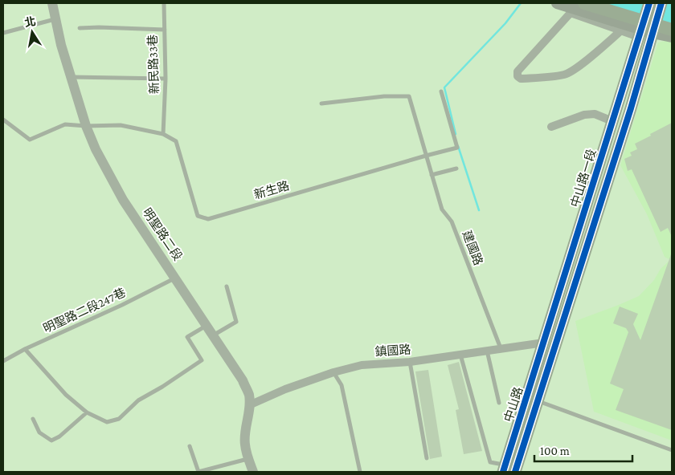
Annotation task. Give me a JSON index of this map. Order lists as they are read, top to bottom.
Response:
{
  "streets": {
    "main road": ["中山路一段", "中山路"],
    "street": ["明聖路二段", "鎮國路"],
    "lane": [
      "新民路33巷",
      "新生路",
      "建國路",
      "明聖路二段247巷"
    ]
  },
  "crossings": [
    ["新民路33巷", "新生路"],
    ["中山路一段", "鎮國路"],
    ["中山路一段", "中山路"],
    ["新生路", "建國路"],
    ["明聖路二段", "明聖路二段247巷"],
    ["明聖路二段", "鎮國路"],
    ["建國路", "鎮國路"],
    ["鎮國路", "中山路"]
  ],
  "scale_bar": "100 m",
  "north": "top"
}
